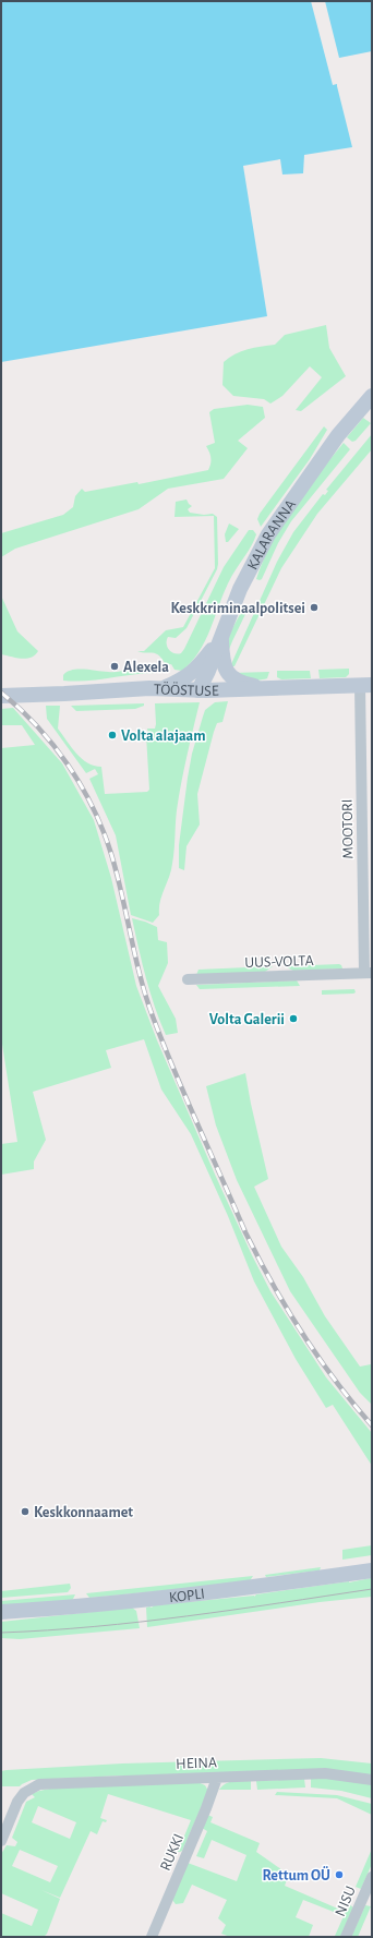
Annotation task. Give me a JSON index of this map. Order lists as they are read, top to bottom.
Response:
{
  "streets": {
    "street": [
      "KALARANNA",
      "TÖÖSTUSE",
      "MOOTORI",
      "UUS-VOLTA",
      "KOPLI",
      "HEINA",
      "RUKKI",
      "NISU"
    ]
  },
  "crossings": [
    ["KALARANNA", "TÖÖSTUSE"],
    ["TÖÖSTUSE", "MOOTORI"],
    ["MOOTORI", "UUS-VOLTA"],
    ["HEINA", "RUKKI"]
  ],
  "places": [
    "Keskkriminaalpolitsei",
    "Alexela",
    "Volta alajaam",
    "Volta Galerii",
    "Keskkonnaamet",
    "Rettum OÜ"
  ]
}
